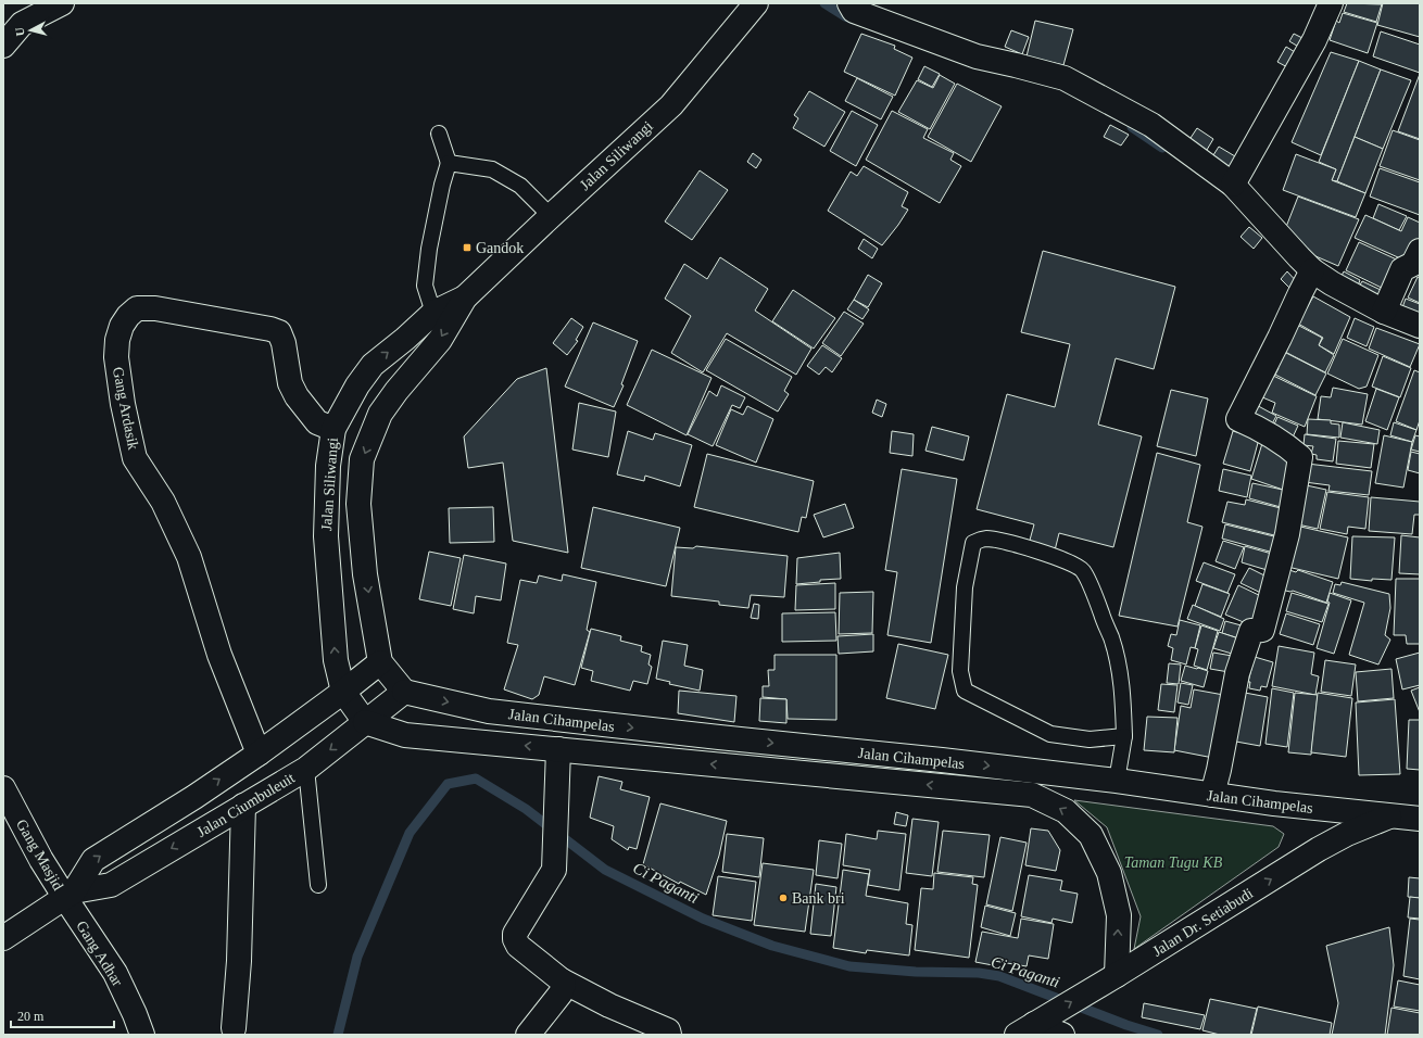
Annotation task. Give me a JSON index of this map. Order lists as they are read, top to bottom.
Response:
{
  "streets": {
    "main road": [
      "Jalan Siliwangi",
      "Gang Ardasik",
      "Jalan Cihampelas",
      "Jalan Ciumbuleuit",
      "Gang Masjid",
      "Jalan Dr. Setiabudi",
      "Gang Adhar"
    ]
  },
  "crossings": [
    ["Jalan Siliwangi", "Gang Ardasik"],
    ["Jalan Siliwangi", "Jalan Cihampelas"],
    ["Jalan Siliwangi", "Jalan Ciumbuleuit"],
    ["Gang Ardasik", "Jalan Ciumbuleuit"],
    ["Jalan Cihampelas", "Jalan Ciumbuleuit"],
    ["Jalan Cihampelas", "Jalan Dr. Setiabudi"],
    ["Jalan Ciumbuleuit", "Gang Masjid"],
    ["Jalan Ciumbuleuit", "Gang Adhar"],
    ["Gang Masjid", "Gang Adhar"]
  ],
  "one_way": ["Jalan Dr. Setiabudi"],
  "water": ["Ci Paganti"],
  "parks": ["Taman Tugu KB"],
  "places": {
    "transit": ["Gandok"],
    "other": ["Bank bri"]
  },
  "scale_bar": "20 m",
  "north": "left"
}
